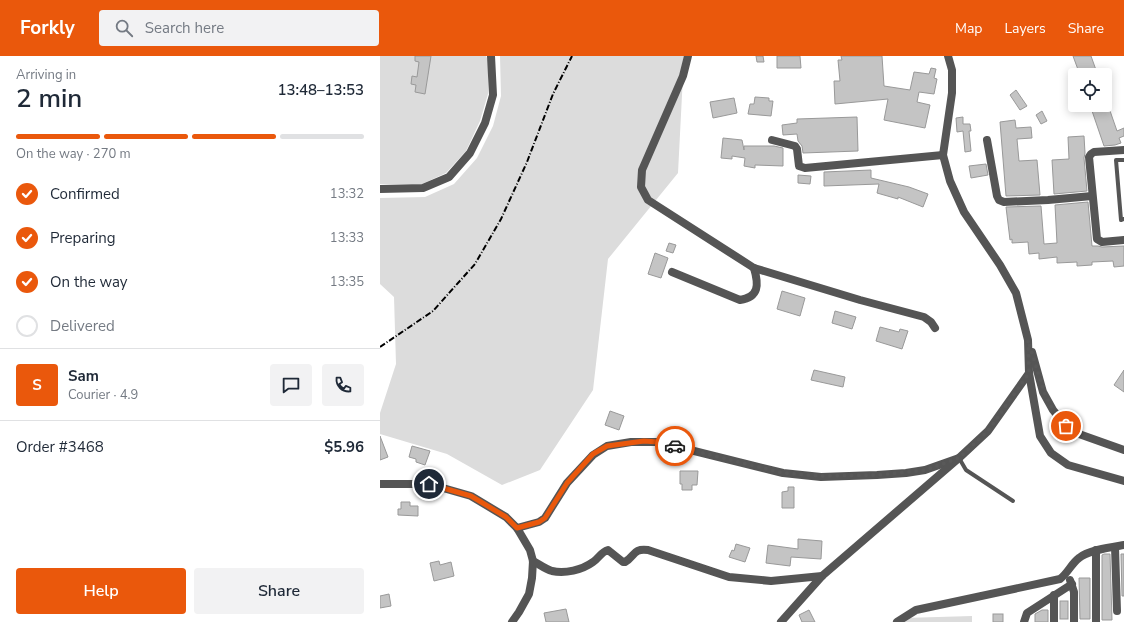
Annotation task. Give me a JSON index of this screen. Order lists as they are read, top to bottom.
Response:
{
  "page": {
    "header": "Forkly",
    "search": "Search here",
    "nav": ["Map", "Layers", "Share"],
    "heading": ["2 min", "Arriving in", "13:48–13:53"],
    "panel": [
      "Sam",
      "Courier · 4.9",
      "Order #3468",
      "$5.96"
    ],
    "bar": "On the way · 270 m",
    "list": [
      ["Confirmed", "13:32"],
      ["Preparing", "13:33"],
      ["On the way", "13:35"],
      "Delivered"
    ],
    "round": "S",
    "buttons": ["Help", "Share"]
  }
}
